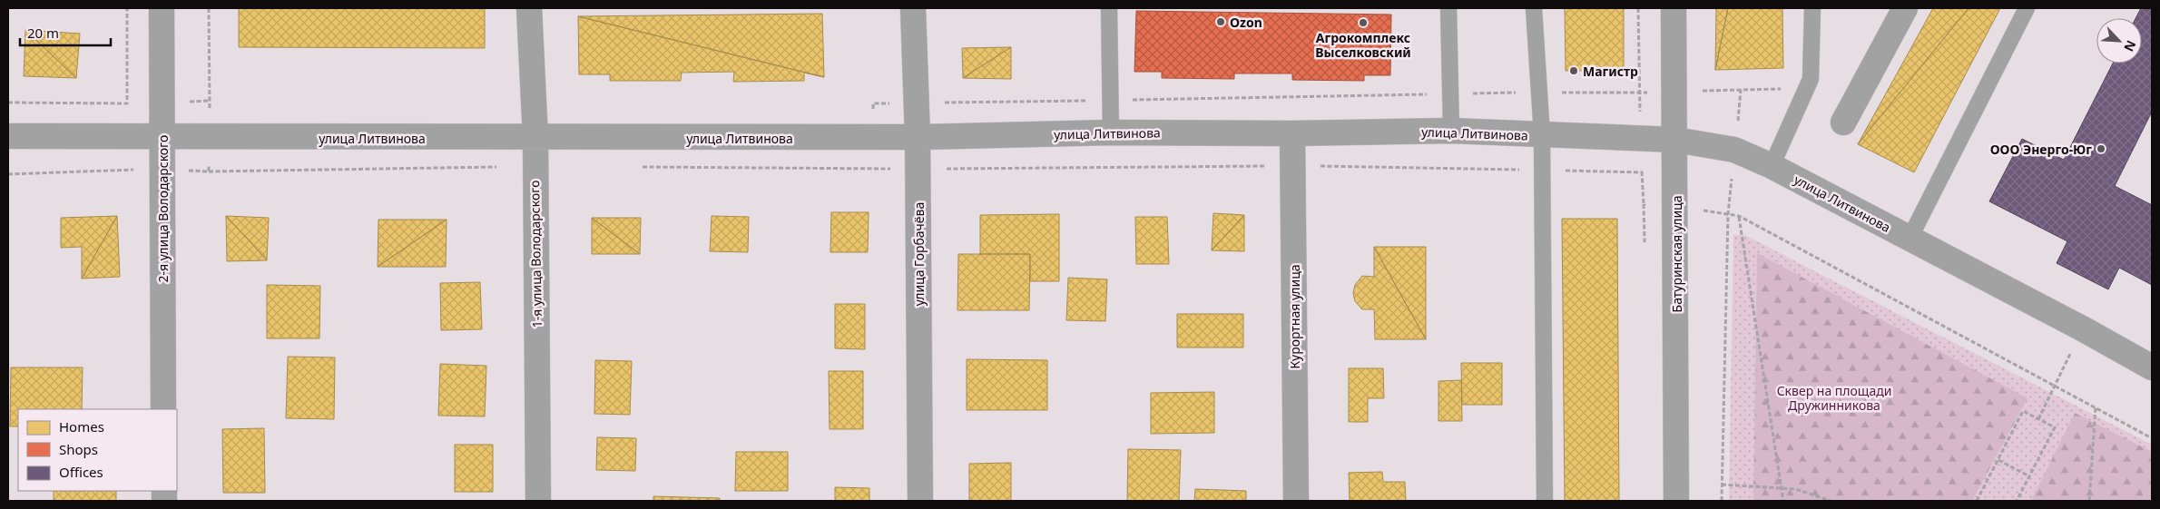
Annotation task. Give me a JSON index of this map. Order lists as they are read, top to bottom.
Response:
{
  "streets": {
    "street": [
      "улица Литвинова",
      "2-я улица Володарского",
      "1-я улица Володарского",
      "улица Горбачёва",
      "Батуринская улица",
      "Курортная улица"
    ]
  },
  "crossings": [
    ["улица Литвинова", "2-я улица Володарского"],
    ["улица Литвинова", "1-я улица Володарского"],
    ["улица Литвинова", "улица Горбачёва"],
    ["улица Литвинова", "Батуринская улица"],
    ["улица Литвинова", "Курортная улица"]
  ],
  "parks": ["Сквер на площади Дружинникова"],
  "places": [
    "Ozon",
    "Агрокомплекс Выселковский",
    "Магистр",
    "ООО Энерго-Юг"
  ],
  "legend": ["Homes", "Shops", "Offices"],
  "scale_bar": "20 m",
  "north": "bottom right"
}
